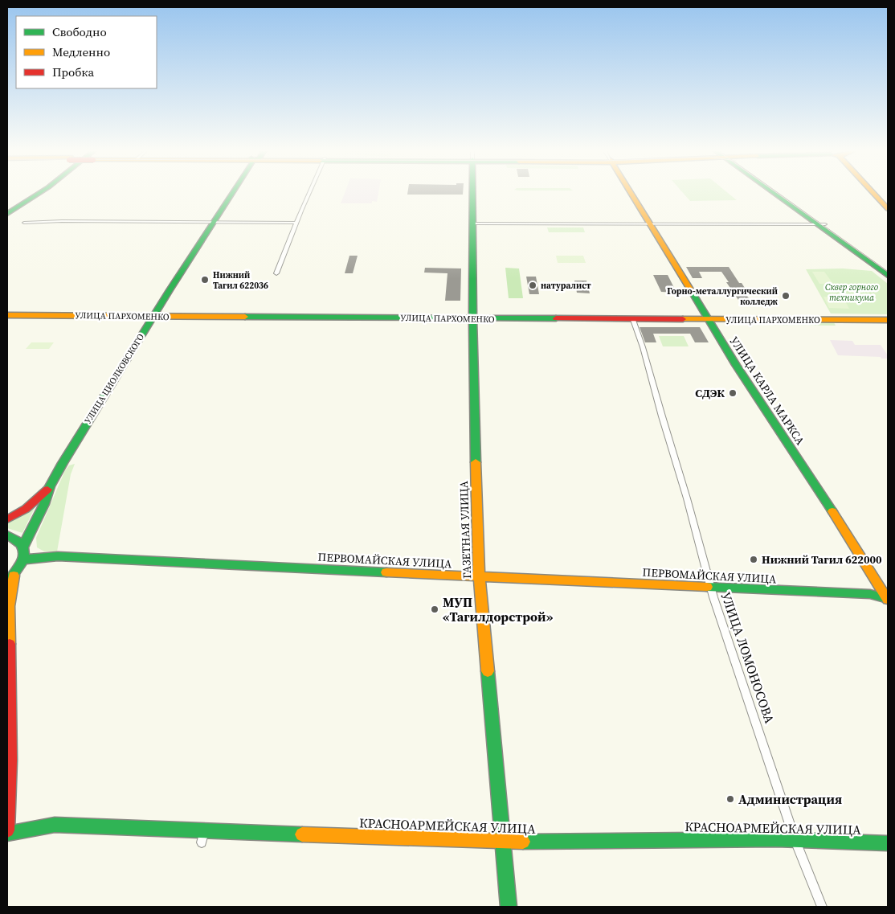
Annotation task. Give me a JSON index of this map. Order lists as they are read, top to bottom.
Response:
{
  "streets": {
    "main road": [
      "УЛИЦА ПАРХОМЕНКО",
      "УЛИЦА ЦИОЛКОВСКОГО",
      "УЛИЦА КАРЛА МАРКСА",
      "ГАЗЕТНАЯ УЛИЦА",
      "ПЕРВОМАЙСКАЯ УЛИЦА",
      "КРАСНОАРМЕЙСКАЯ УЛИЦА"
    ],
    "street": ["УЛИЦА ЛОМОНОСОВА"]
  },
  "crossings": [
    ["УЛИЦА ПАРХОМЕНКО", "УЛИЦА ЦИОЛКОВСКОГО"],
    ["УЛИЦА ПАРХОМЕНКО", "УЛИЦА КАРЛА МАРКСА"],
    ["УЛИЦА ПАРХОМЕНКО", "ГАЗЕТНАЯ УЛИЦА"],
    ["УЛИЦА ПАРХОМЕНКО", "УЛИЦА ЛОМОНОСОВА"],
    ["УЛИЦА КАРЛА МАРКСА", "ПЕРВОМАЙСКАЯ УЛИЦА"],
    ["ГАЗЕТНАЯ УЛИЦА", "ПЕРВОМАЙСКАЯ УЛИЦА"],
    ["ГАЗЕТНАЯ УЛИЦА", "КРАСНОАРМЕЙСКАЯ УЛИЦА"],
    ["ПЕРВОМАЙСКАЯ УЛИЦА", "УЛИЦА ЛОМОНОСОВА"],
    ["УЛИЦА ЛОМОНОСОВА", "КРАСНОАРМЕЙСКАЯ УЛИЦА"]
  ],
  "parks": ["Сквер горного техникума"],
  "places": [
    "Нижний Тагил 622036",
    "натуралист",
    "Горно-металлургический колледж",
    "СДЭК",
    "Нижний Тагил 622000",
    "МУП «Тагилдорстрой»",
    "Администрация"
  ],
  "legend": ["Свободно", "Медленно", "Пробка"]
}
